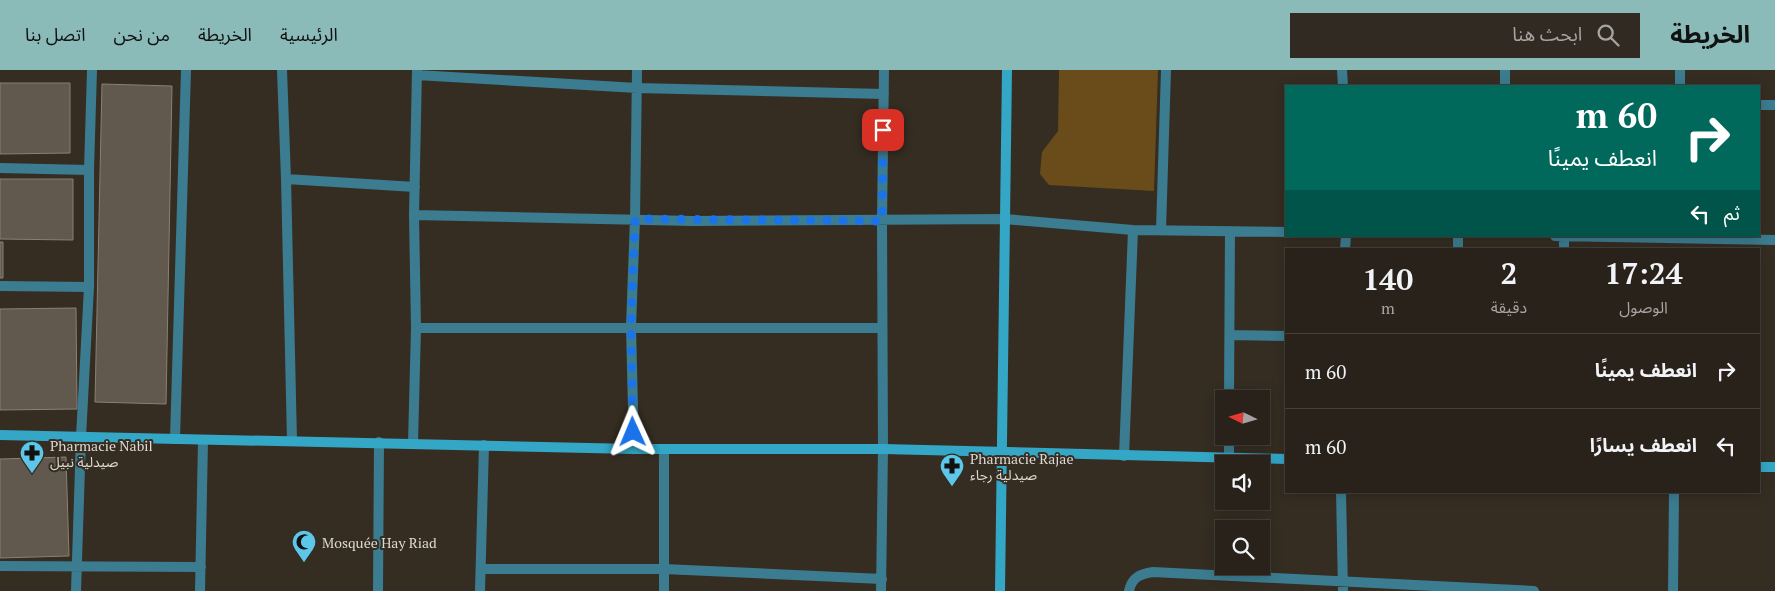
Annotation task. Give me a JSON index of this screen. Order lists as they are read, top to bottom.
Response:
{
  "places": {
    "pharmacy": ["Pharmacie Nabil صيدلية نبيل", "Pharmacie Rajae صيدلية رجاء"],
    "mosque": ["Mosquée Hay Riad"]
  },
  "north": "left",
  "page": {
    "header": "الخريطة",
    "search": "ابحث هنا",
    "nav": [
      "الرئيسية",
      "الخريطة",
      "من نحن",
      "اتصل بنا"
    ],
    "turn": ["60 m", "انعطف يمينًا"],
    "then": "ثم",
    "eta": [
      "17:24",
      "الوصول",
      "2",
      "دقيقة",
      "140",
      "m"
    ],
    "list": [
      {
        "name": "انعطف يمينًا",
        "value": "60 m"
      },
      {
        "name": "انعطف يسارًا",
        "value": "60 m"
      }
    ]
  }
}
